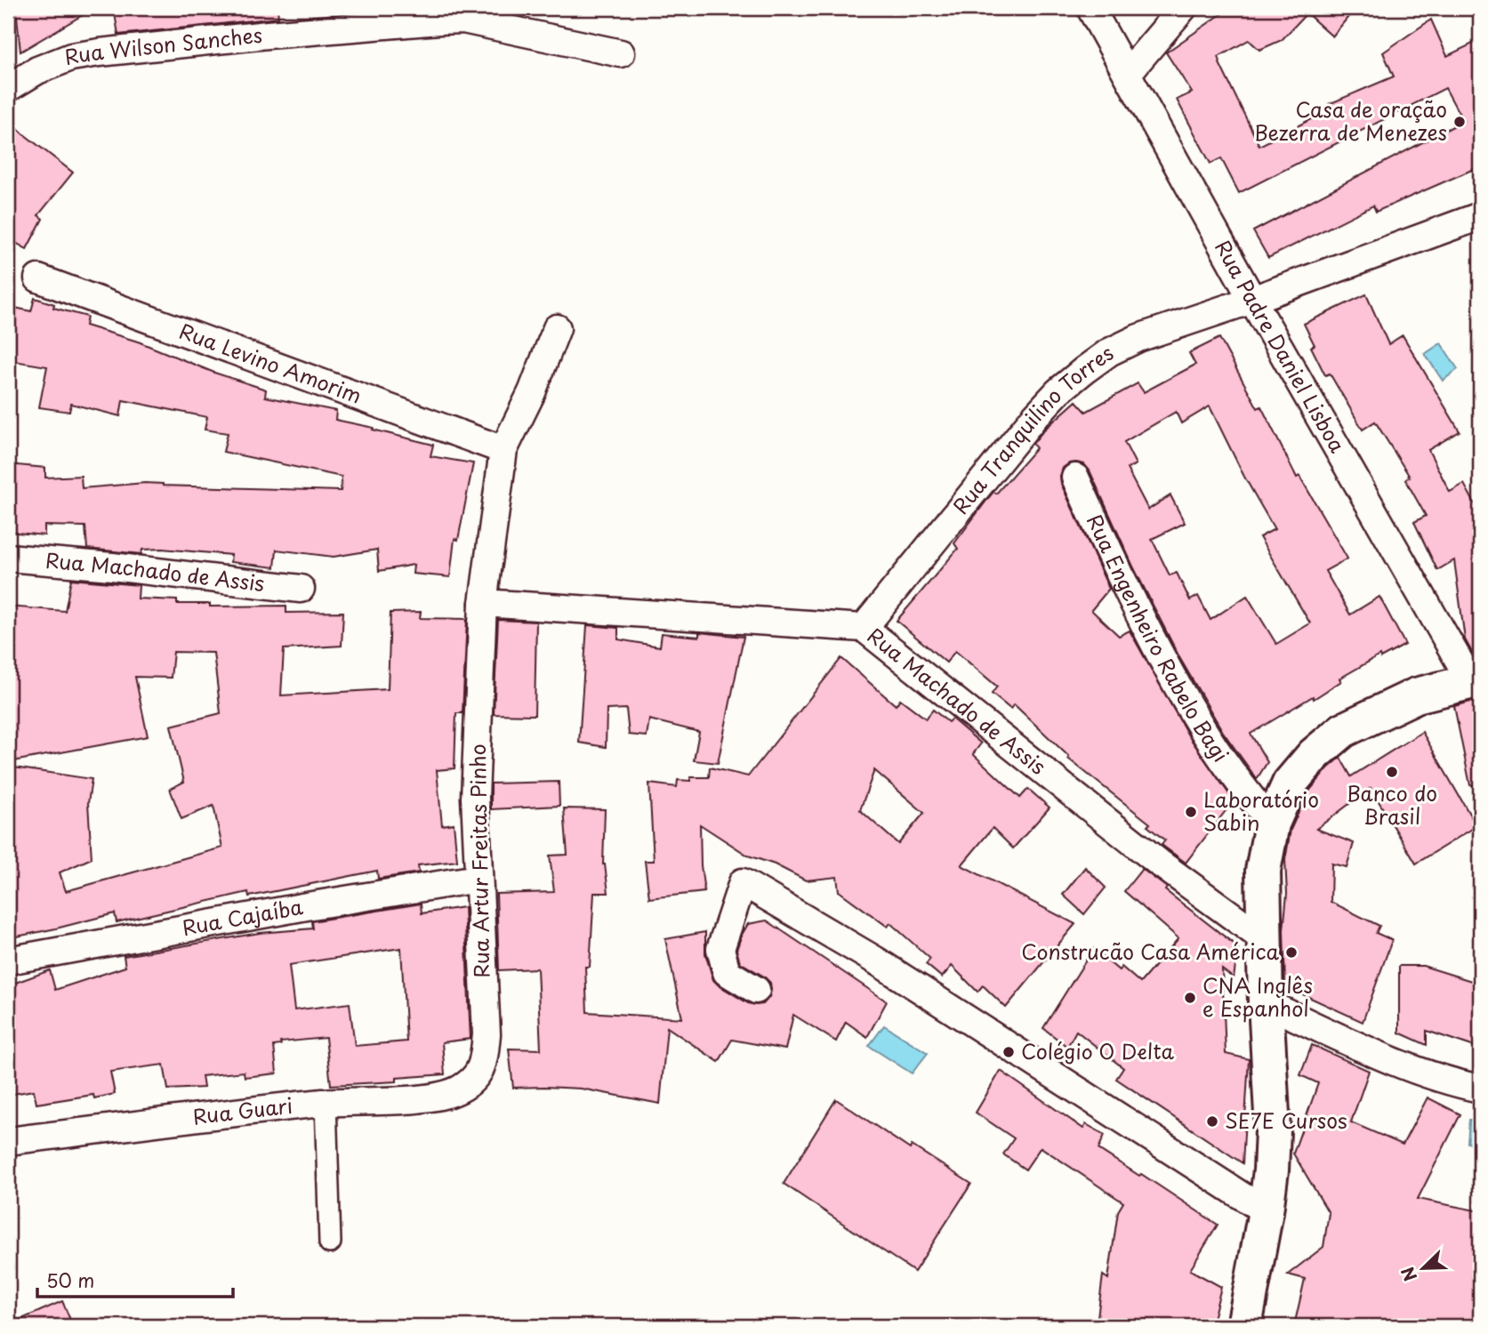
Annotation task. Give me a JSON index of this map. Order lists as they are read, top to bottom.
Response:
{
  "streets": {
    "street": [
      "Rua Wilson Sanches",
      "Rua Padre Daniel Lisboa",
      "Rua Levino Amorim",
      "Rua Tranquilino Torres",
      "Rua Machado de Assis",
      "Rua Engenheiro Rabelo Bagi",
      "Rua Artur Freitas Pinho",
      "Rua Cajaíba",
      "Rua Guari"
    ]
  },
  "crossings": [
    ["Rua Padre Daniel Lisboa", "Rua Tranquilino Torres"],
    ["Rua Tranquilino Torres", "Rua Machado de Assis"],
    ["Rua Machado de Assis", "Rua Artur Freitas Pinho"],
    ["Rua Artur Freitas Pinho", "Rua Cajaíba"],
    ["Rua Artur Freitas Pinho", "Rua Guari"]
  ],
  "places": [
    "Casa de oração Bezerra de Menezes",
    "Banco do Brasil",
    "Laboratório Sabin",
    "Construcão Casa América",
    "CNA Inglês e Espanhol",
    "Colégio O Delta",
    "SE7E Cursos"
  ],
  "scale_bar": "50 m",
  "north": "bottom left"
}
